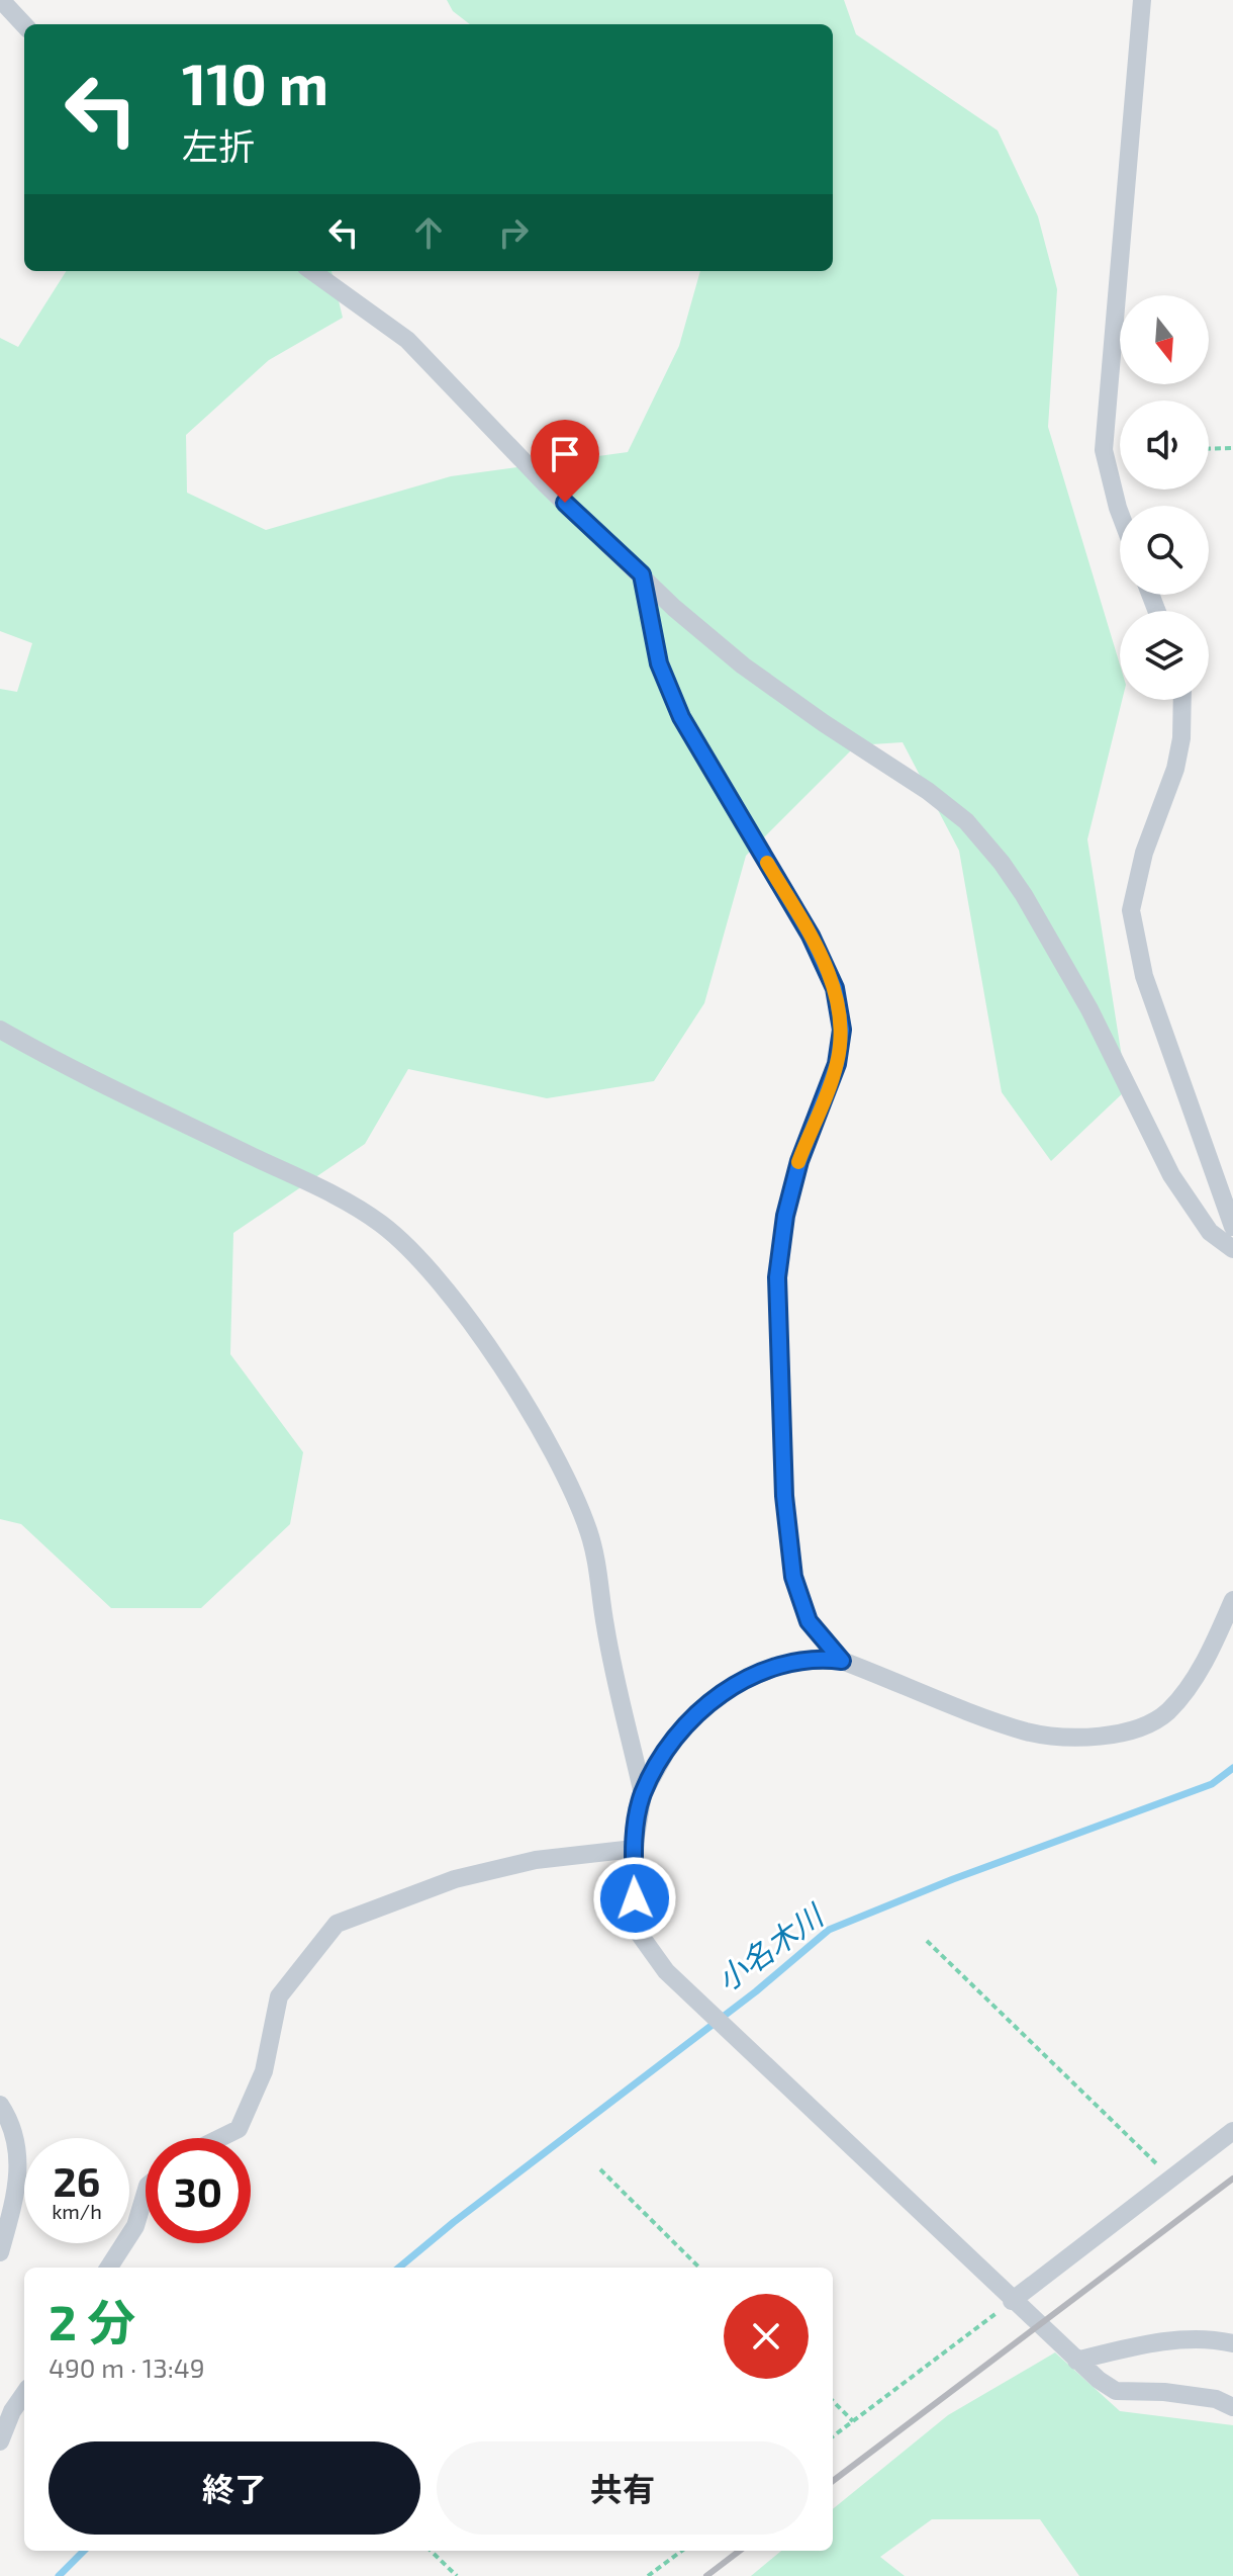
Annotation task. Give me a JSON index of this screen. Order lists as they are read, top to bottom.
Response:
{
  "water": ["小名木川"],
  "north": "bottom",
  "page": {
    "turn": ["110 m", "左折"],
    "speed": "26 km/h",
    "limit": "30",
    "heading": ["2 分", "490 m · 13:49"],
    "buttons": ["終了", "共有"]
  }
}
